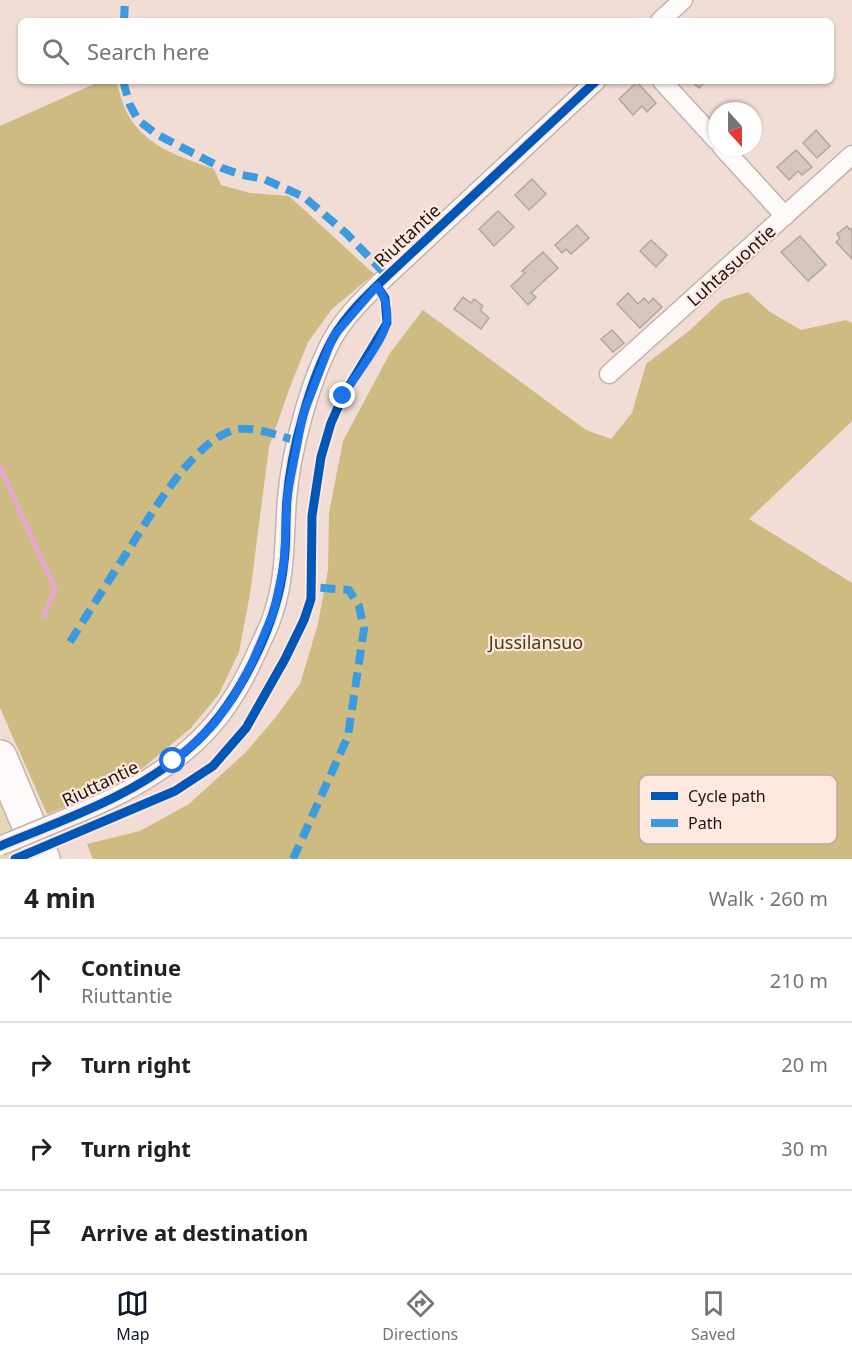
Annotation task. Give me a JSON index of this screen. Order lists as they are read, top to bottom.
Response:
{
  "streets": {
    "street": ["Riuttantie", "Luhtasuontie"]
  },
  "parks": ["Jussilansuo"],
  "legend": ["Cycle path", "Path"],
  "north": "bottom",
  "page": {
    "search": "Search here",
    "heading": ["4 min", "Walk · 260 m"],
    "list": [
      ["Continue", "Riuttantie", "210 m"],
      ["Turn right", "20 m"],
      ["Turn right", "30 m"],
      "Arrive at destination"
    ],
    "nav": ["Map", "Directions", "Saved"]
  }
}
